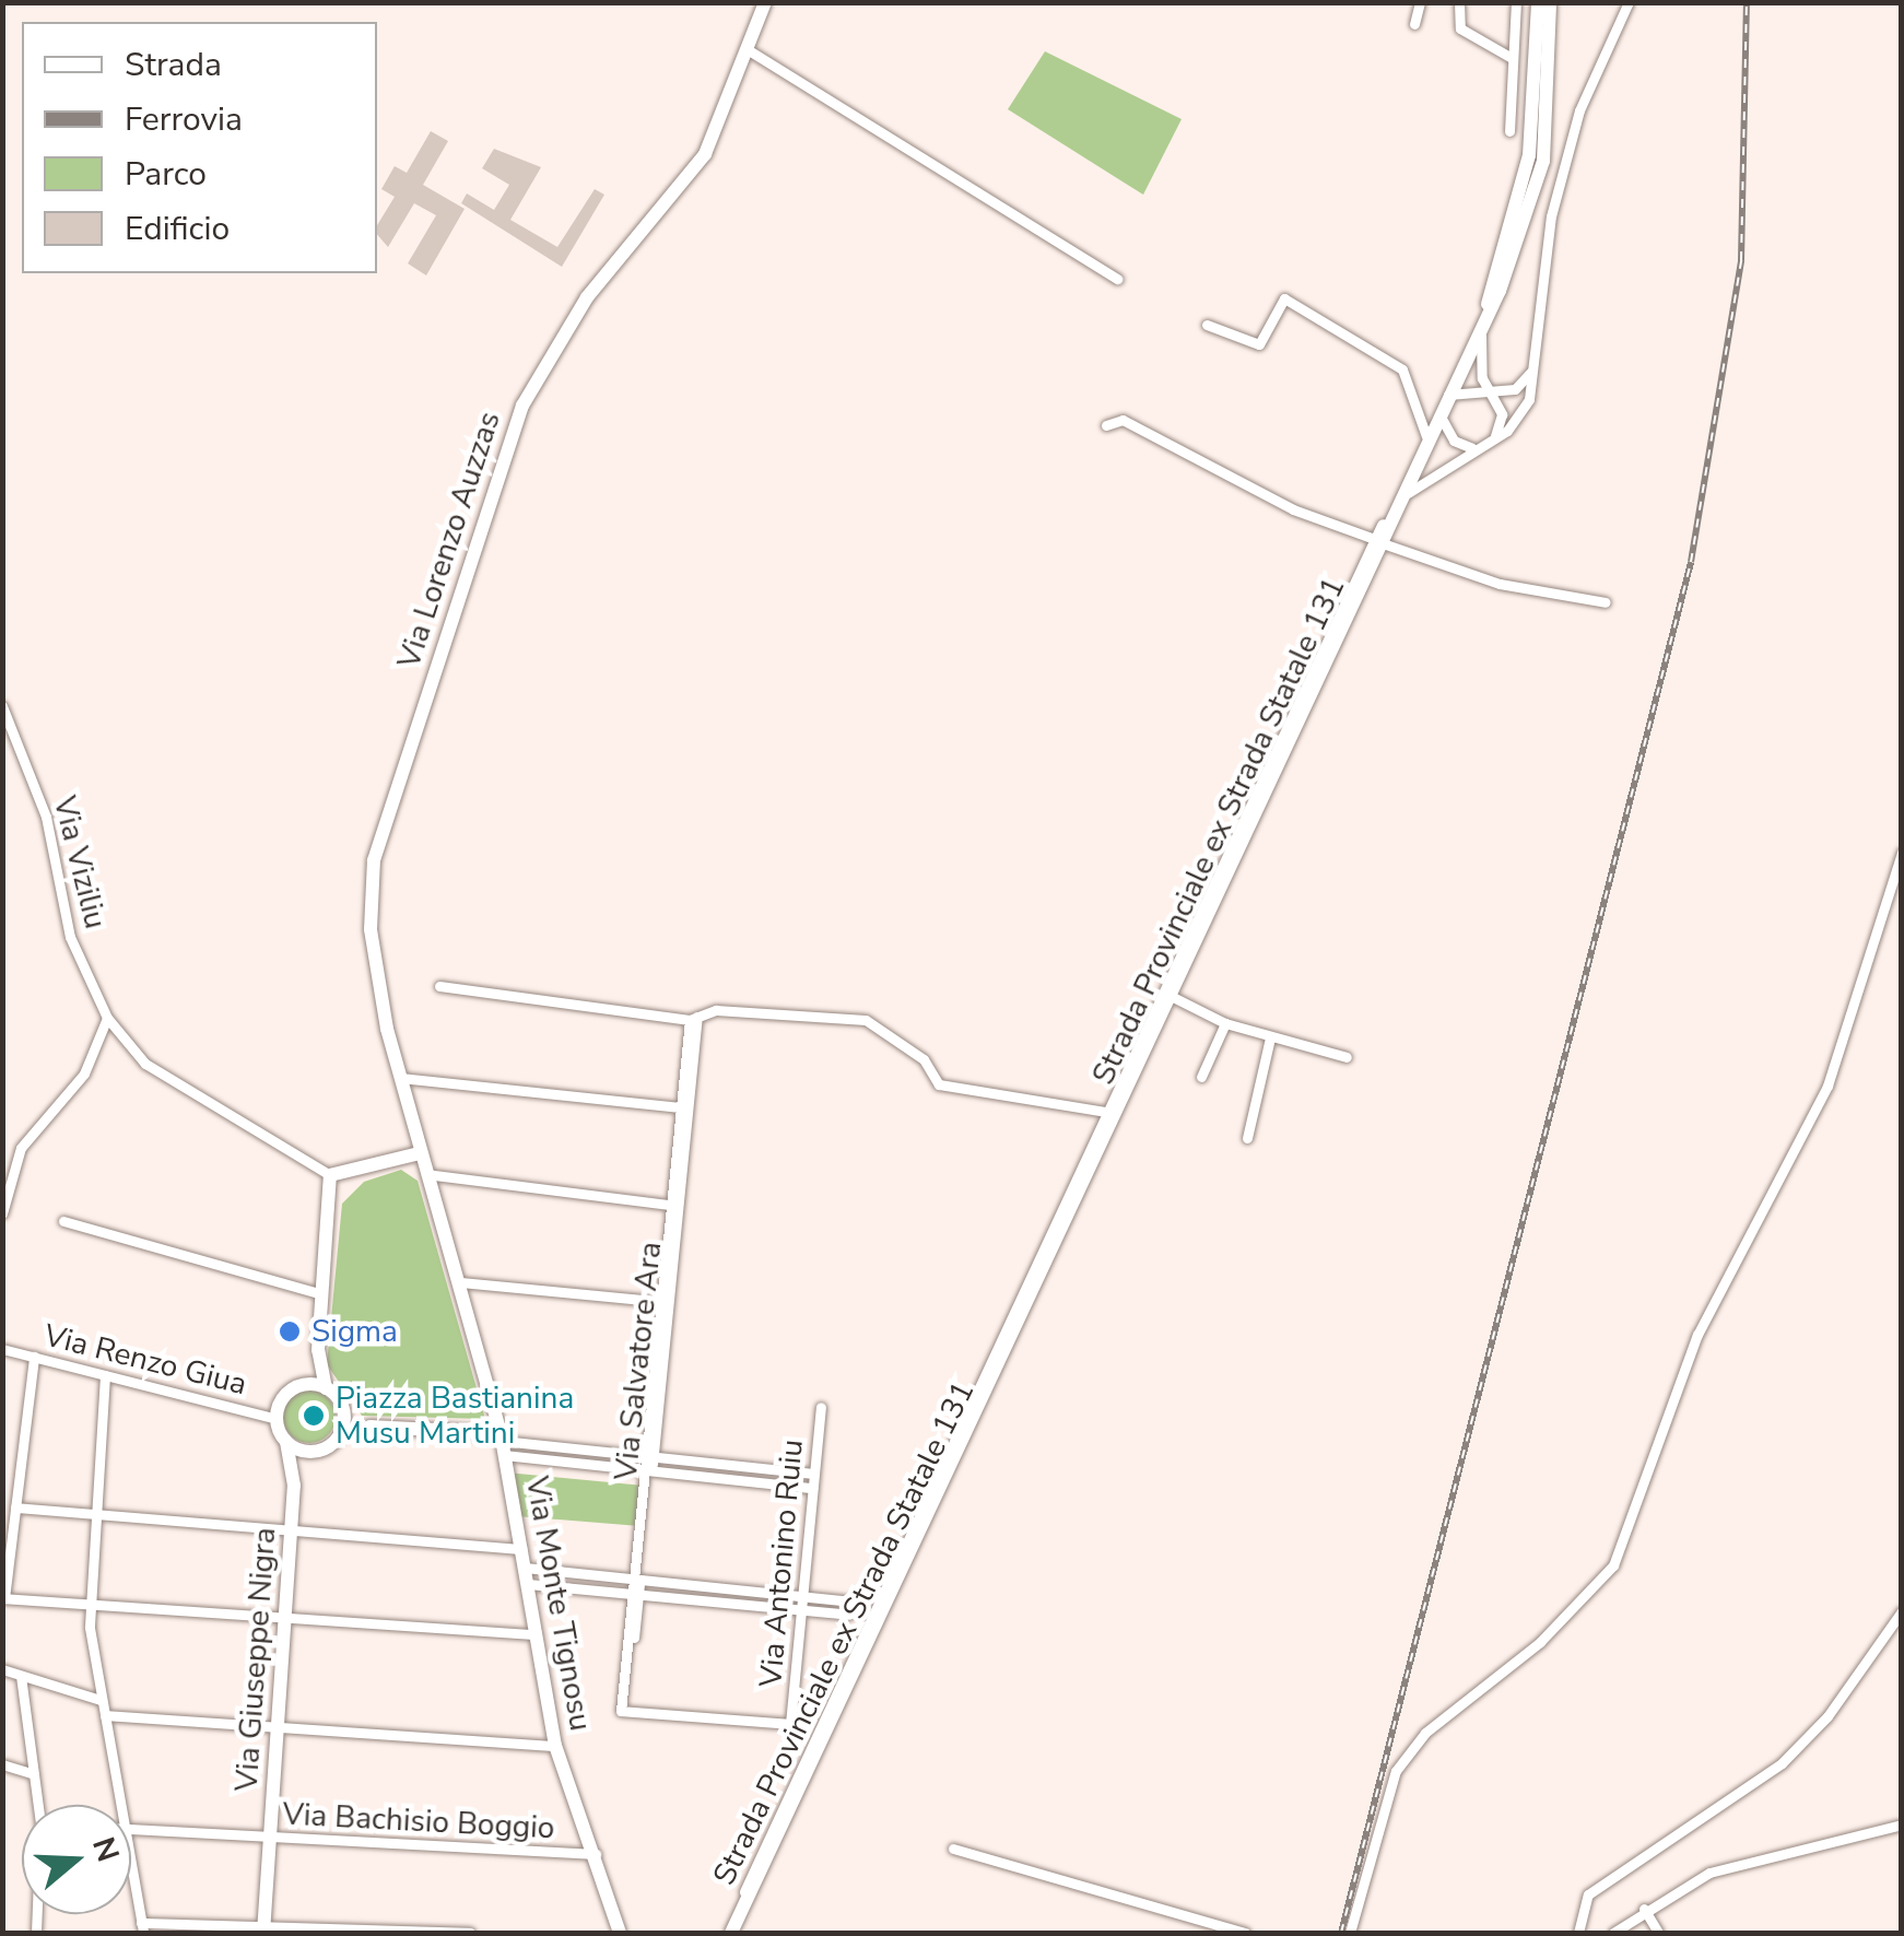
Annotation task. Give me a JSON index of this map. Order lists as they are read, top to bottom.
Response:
{
  "streets": {
    "main road": [
      "Via Lorenzo Auzzas",
      "Strada Provinciale ex Strada Statale 131",
      "Via Monte Tignosu",
      "Via Giuseppe Nigra"
    ],
    "street": [
      "Via Viziliu",
      "Via Renzo Giua",
      "Via Salvatore Ara",
      "Via Antonino Ruiu",
      "Via Bachisio Boggio"
    ]
  },
  "crossings": [
    ["Via Lorenzo Auzzas", "Via Monte Tignosu"],
    ["Via Renzo Giua", "Via Giuseppe Nigra"],
    ["Via Salvatore Ara", "Via Antonino Ruiu"],
    ["Via Monte Tignosu", "Via Bachisio Boggio"],
    ["Via Giuseppe Nigra", "Via Bachisio Boggio"]
  ],
  "places": ["Sigma", "Piazza Bastianina Musu Martini"],
  "legend": [
    "Strada",
    "Ferrovia",
    "Parco",
    "Edificio"
  ],
  "north": "right"
}
